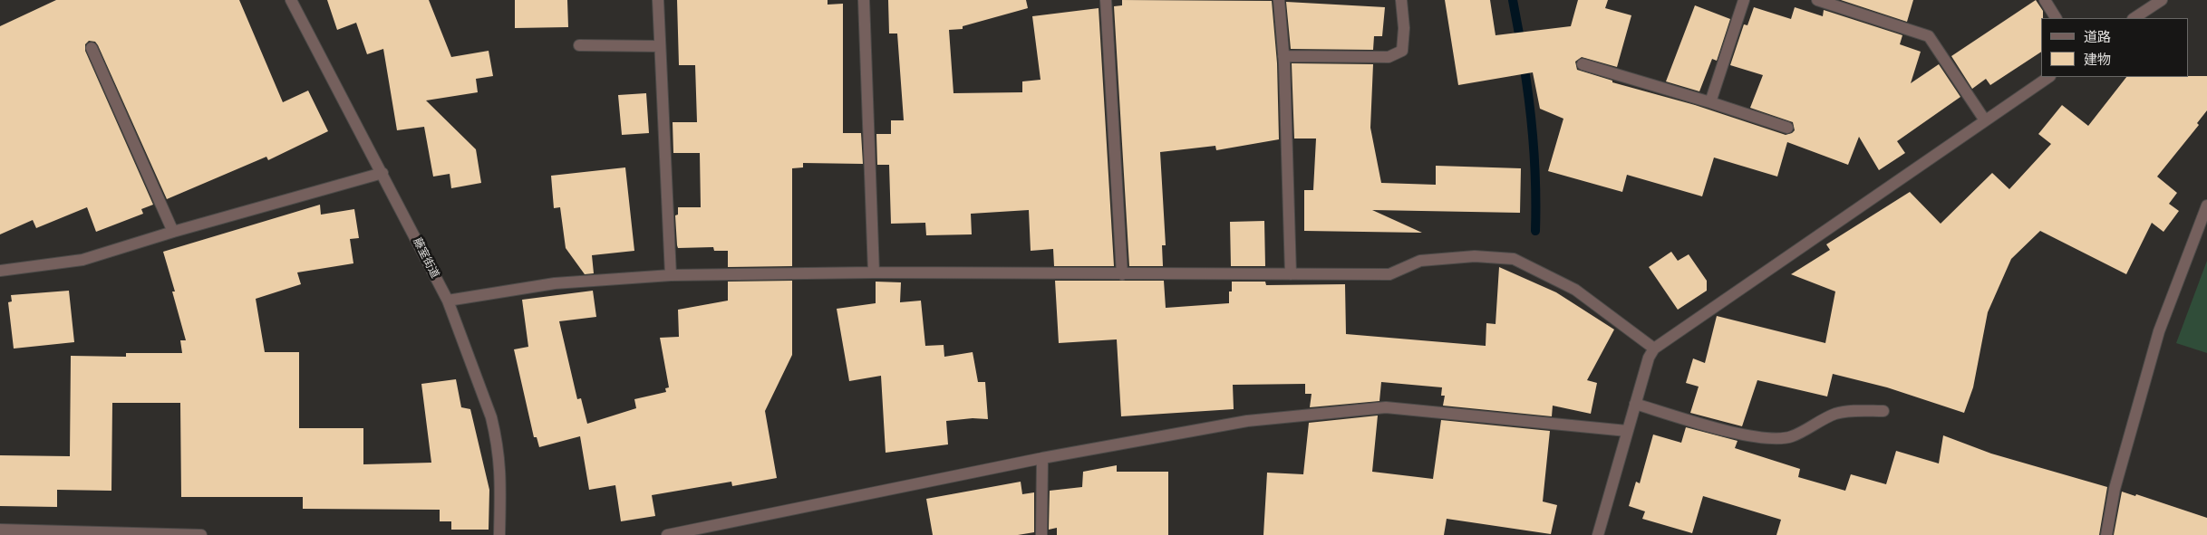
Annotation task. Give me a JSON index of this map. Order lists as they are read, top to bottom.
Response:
{
  "streets": {
    "street": ["藤室街道"]
  },
  "legend": ["道路", "建物"]
}
